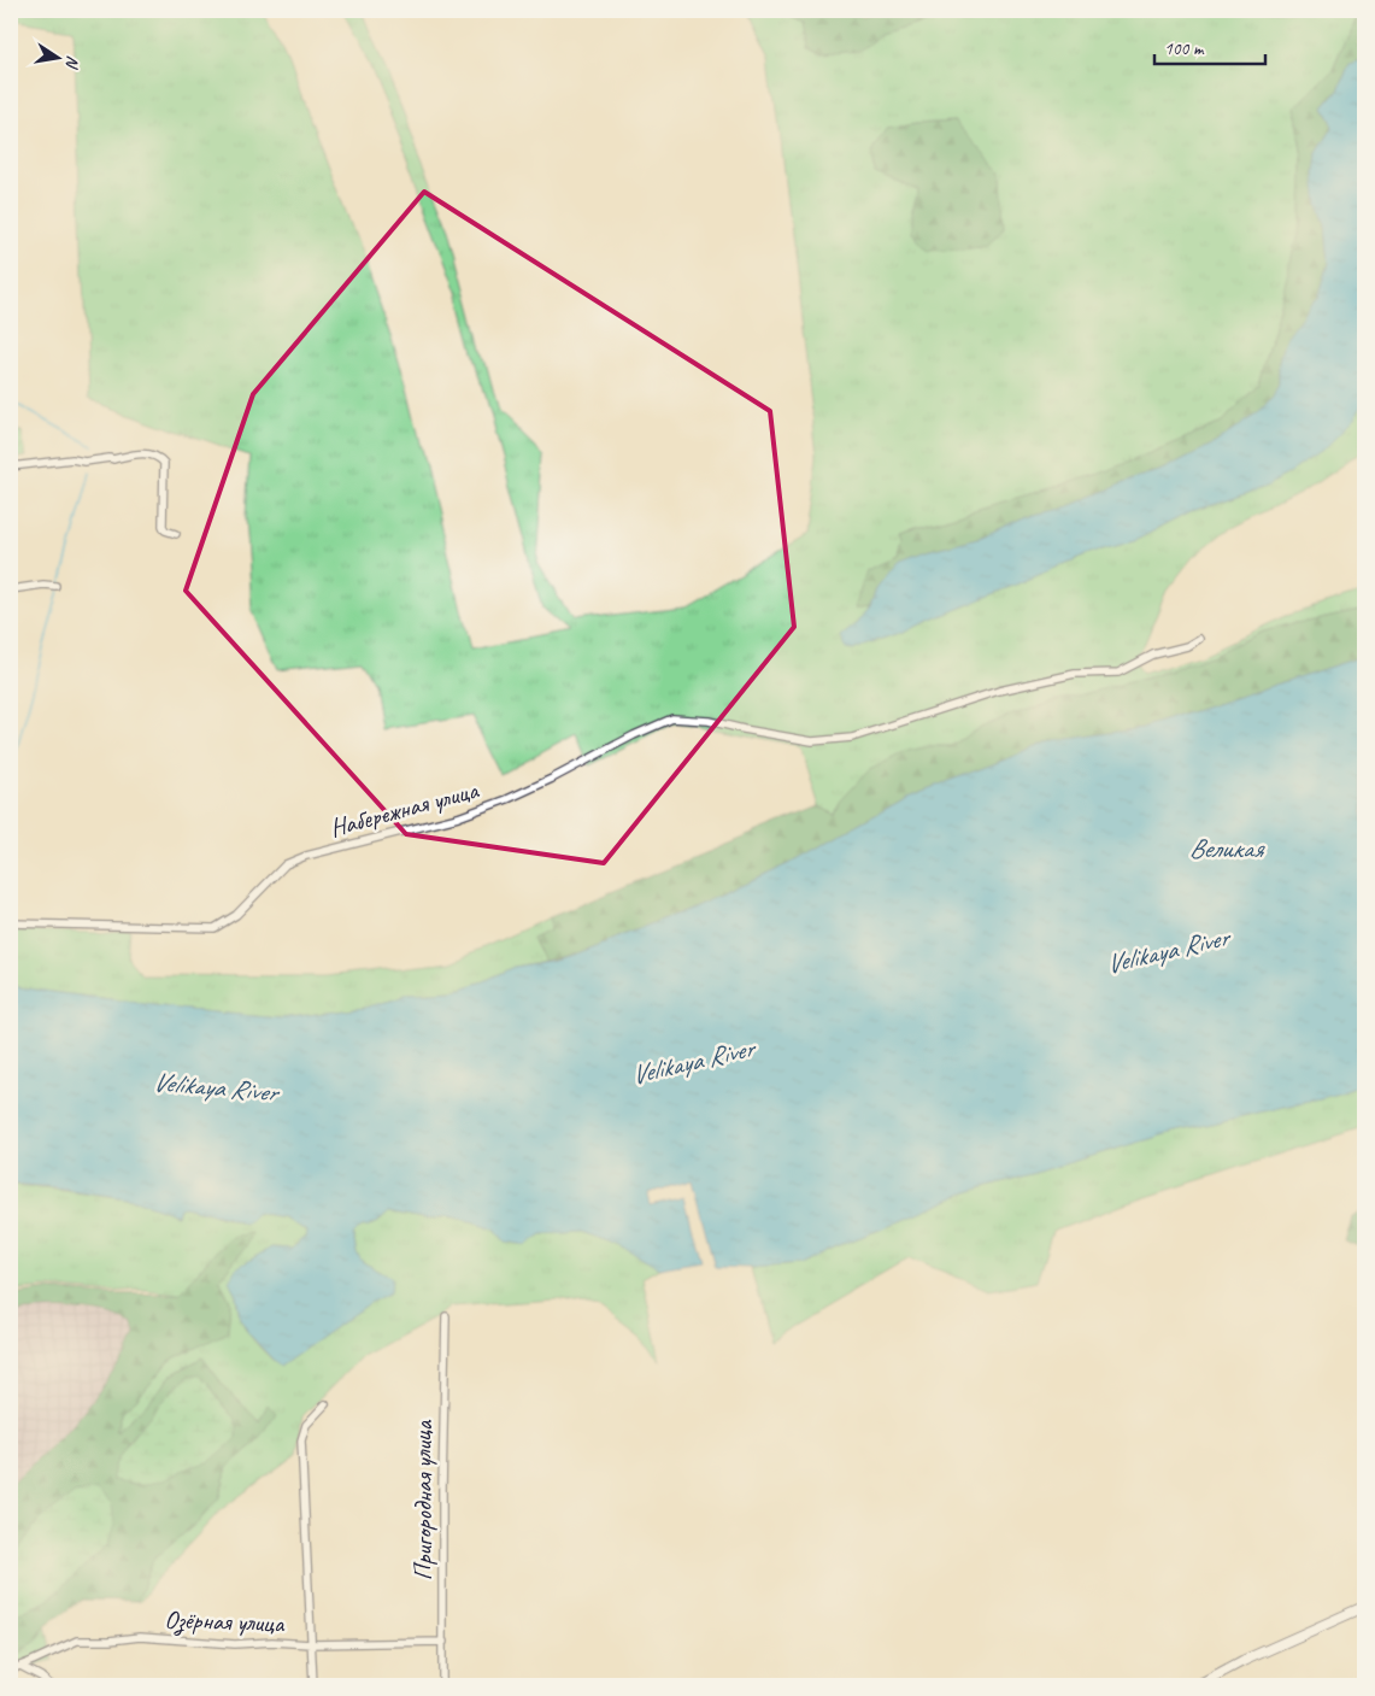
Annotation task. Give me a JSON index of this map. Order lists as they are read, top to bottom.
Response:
{
  "streets": {
    "street": ["Набережная улица", "Пригородная улица", "Озёрная улица"]
  },
  "crossings": [
    ["Пригородная улица", "Озёрная улица"]
  ],
  "water": ["Великая", "Velikaya River"],
  "scale_bar": "100 m",
  "north": "right"
}
